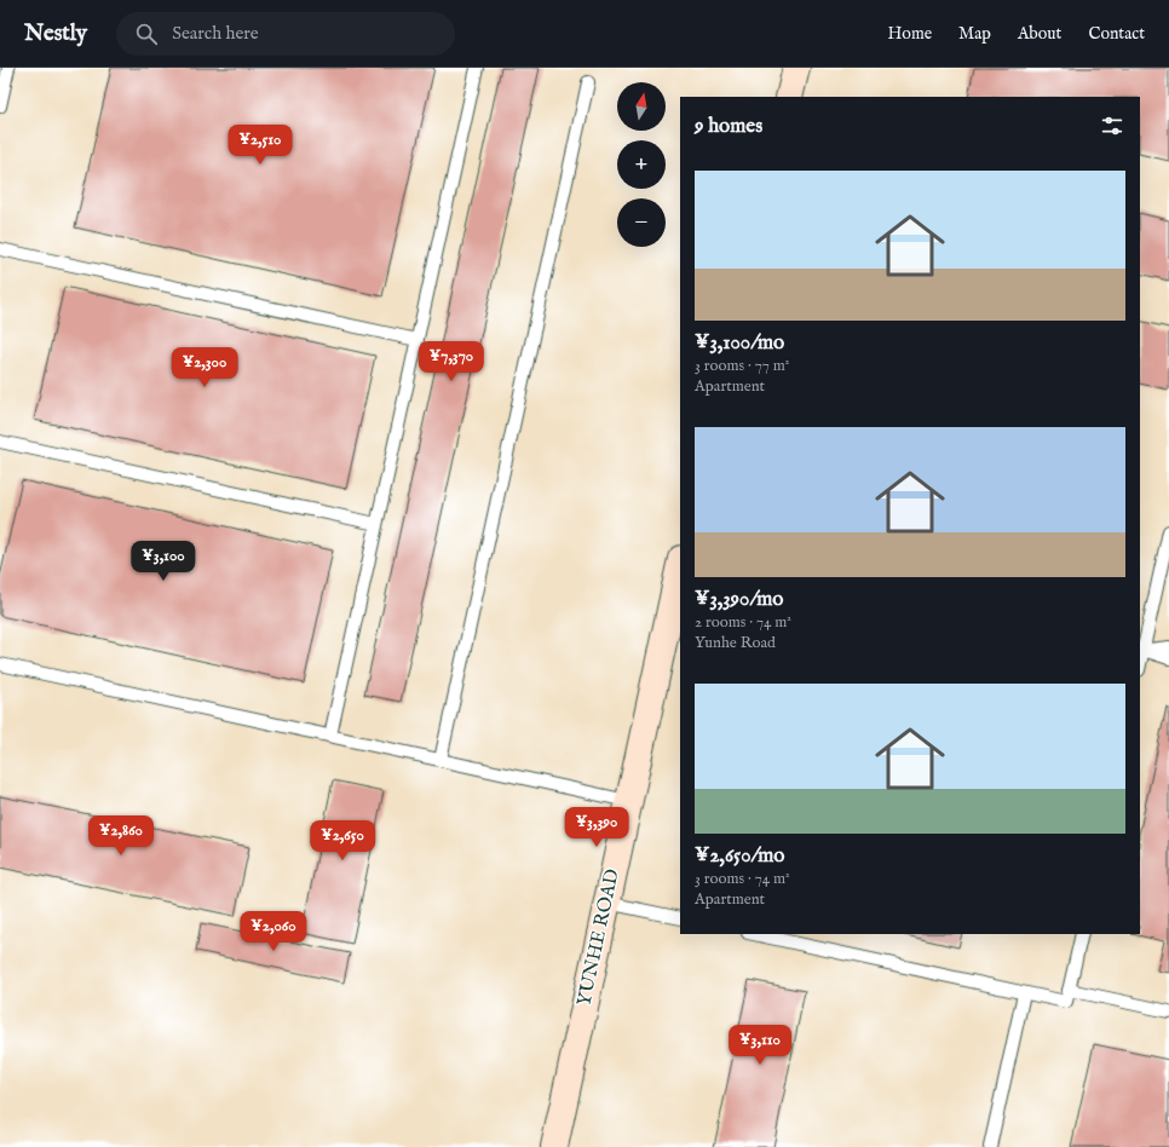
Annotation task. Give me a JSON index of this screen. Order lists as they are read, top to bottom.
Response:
{
  "streets": {
    "main road": ["YUNHE ROAD"]
  },
  "north": "top",
  "page": {
    "header": "Nestly",
    "search": "Search here",
    "nav": [
      "Home",
      "Map",
      "About",
      "Contact"
    ],
    "map_buttons": ["+", "−"],
    "heading": "9 homes",
    "price": [
      "¥2,510",
      "¥7,370",
      "¥2,300",
      "¥3,100",
      "¥3,390",
      "¥2,860",
      "¥2,650",
      "¥2,060",
      "¥3,110"
    ],
    "list": [
      {
        "name": "¥3,100/mo",
        "note": "3 rooms · 77 m² · Apartment"
      },
      {
        "name": "¥3,390/mo",
        "note": "2 rooms · 74 m² · Yunhe Road"
      },
      {
        "name": "¥2,650/mo",
        "note": "3 rooms · 74 m² · Apartment"
      }
    ]
  }
}
